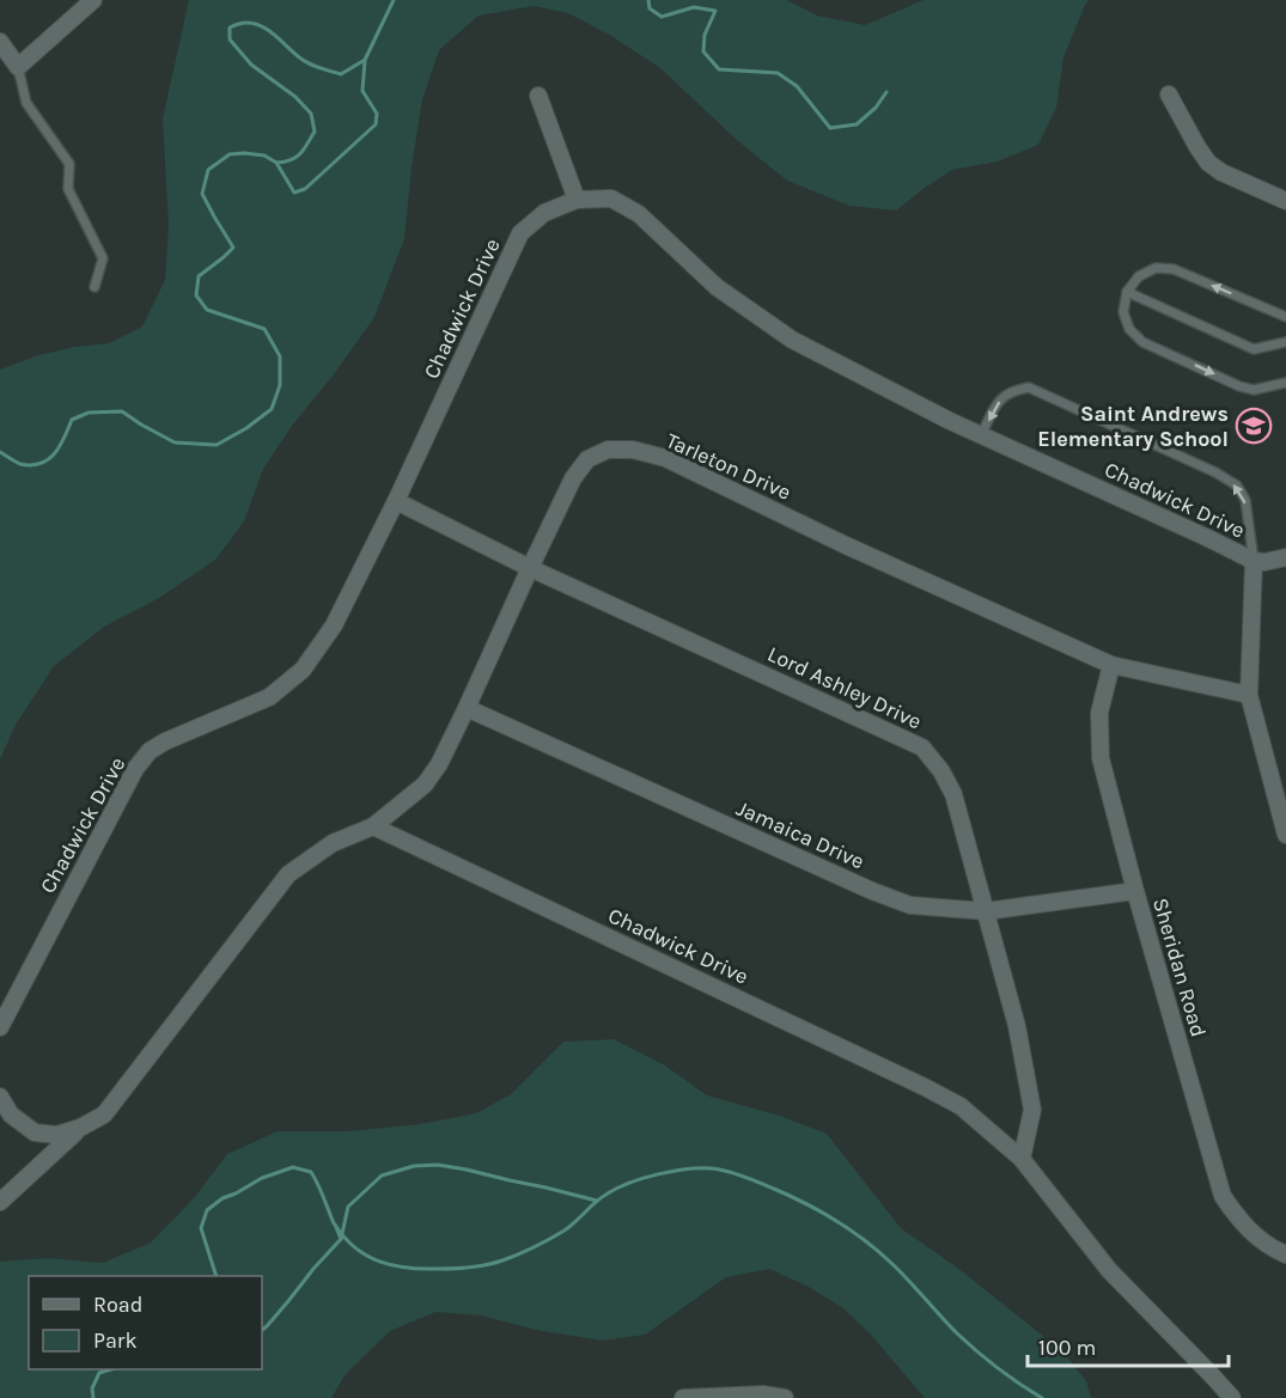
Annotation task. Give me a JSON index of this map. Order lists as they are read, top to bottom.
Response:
{
  "streets": {
    "street": [
      "Chadwick Drive",
      "Tarleton Drive",
      "Lord Ashley Drive",
      "Jamaica Drive",
      "Sheridan Road"
    ]
  },
  "crossings": [
    ["Chadwick Drive", "Tarleton Drive"],
    ["Chadwick Drive", "Lord Ashley Drive"],
    ["Tarleton Drive", "Lord Ashley Drive"],
    ["Tarleton Drive", "Jamaica Drive"],
    ["Tarleton Drive", "Sheridan Road"],
    ["Lord Ashley Drive", "Jamaica Drive"],
    ["Jamaica Drive", "Sheridan Road"]
  ],
  "places": {
    "school or university": ["Saint Andrews Elementary School"]
  },
  "legend": ["Road", "Park"],
  "scale_bar": "100 m"
}
